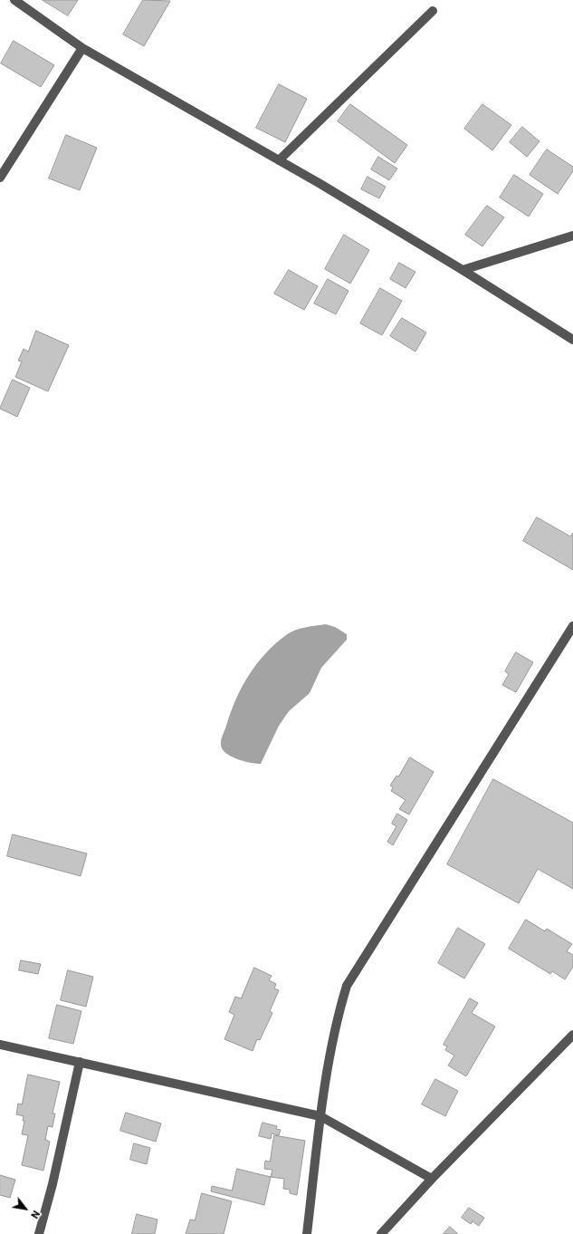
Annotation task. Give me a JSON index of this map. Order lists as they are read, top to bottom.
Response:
{
  "north": "bottom right"
}
